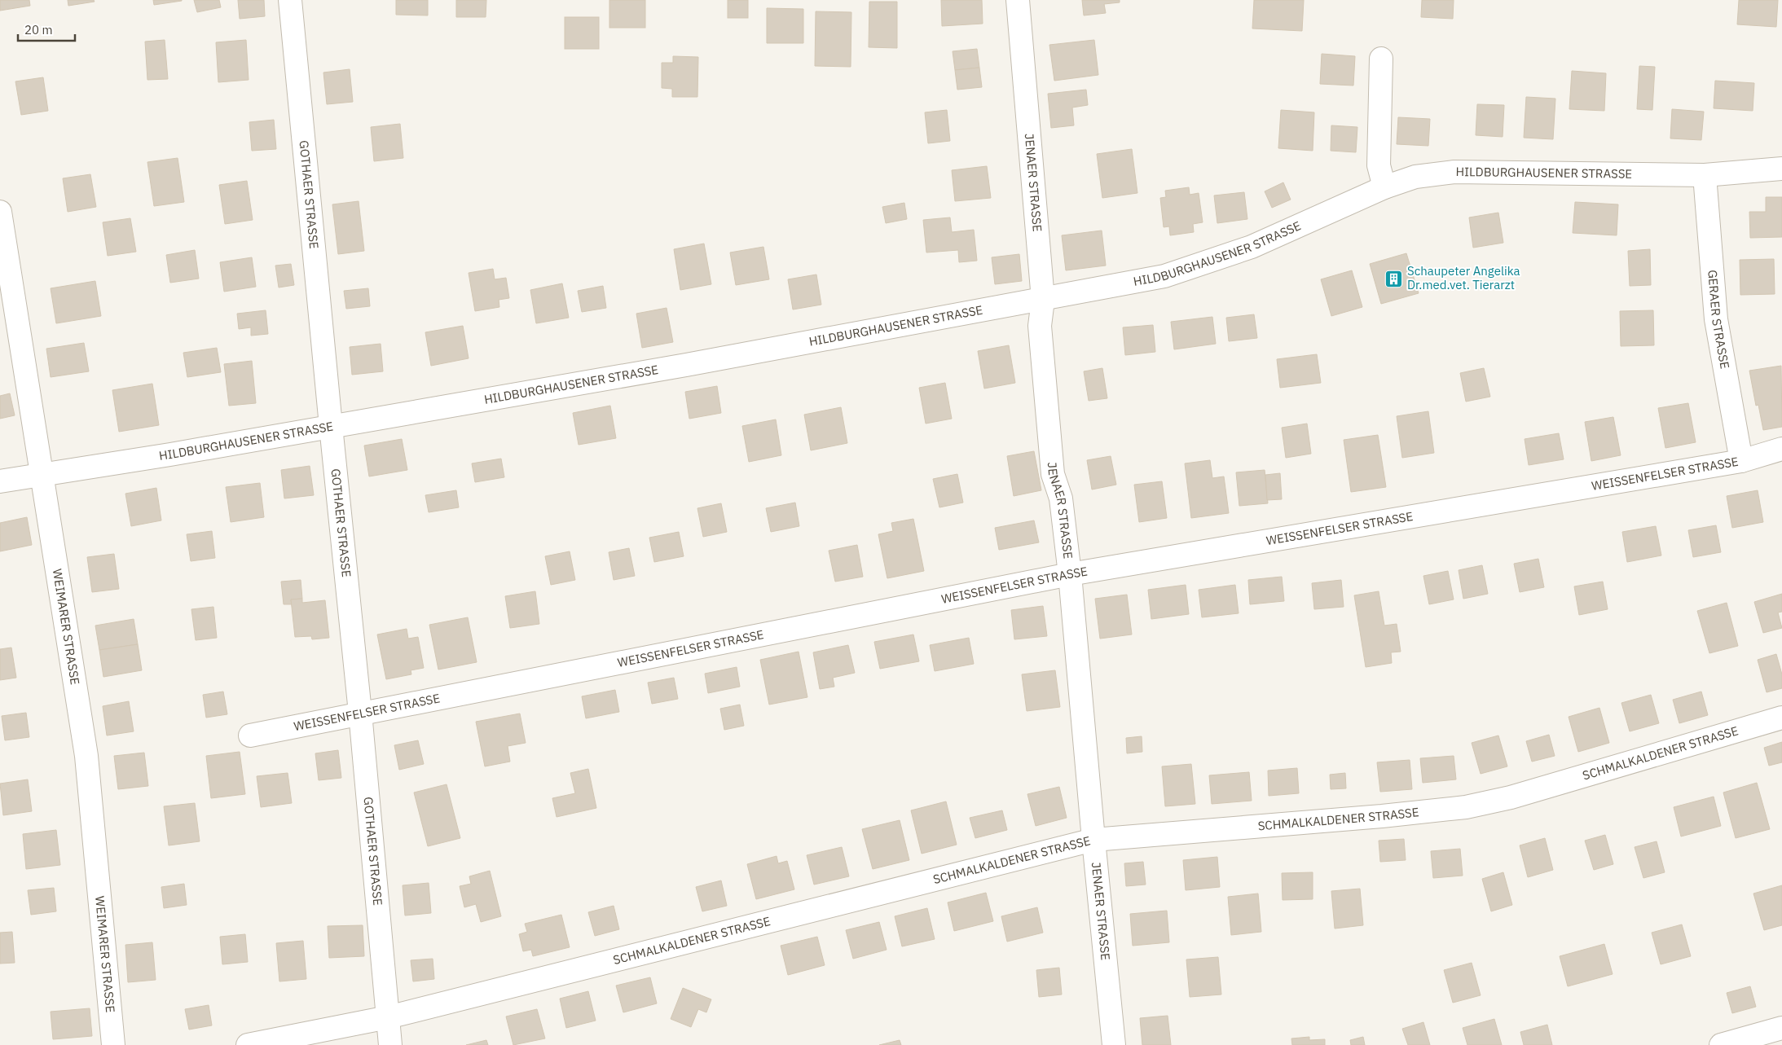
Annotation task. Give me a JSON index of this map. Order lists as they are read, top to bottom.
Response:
{
  "streets": {
    "street": [
      "HILDBURGHAUSENER STRASSE",
      "JENAER STRASSE",
      "GOTHAER STRASSE",
      "GERAER STRASSE",
      "WEISSENFELSER STRASSE",
      "WEIMARER STRASSE",
      "SCHMALKALDENER STRASSE"
    ]
  },
  "crossings": [
    ["HILDBURGHAUSENER STRASSE", "JENAER STRASSE"],
    ["HILDBURGHAUSENER STRASSE", "GOTHAER STRASSE"],
    ["HILDBURGHAUSENER STRASSE", "GERAER STRASSE"],
    ["HILDBURGHAUSENER STRASSE", "WEIMARER STRASSE"],
    ["JENAER STRASSE", "WEISSENFELSER STRASSE"],
    ["JENAER STRASSE", "SCHMALKALDENER STRASSE"],
    ["GOTHAER STRASSE", "WEISSENFELSER STRASSE"],
    ["GOTHAER STRASSE", "SCHMALKALDENER STRASSE"],
    ["GERAER STRASSE", "WEISSENFELSER STRASSE"]
  ],
  "places": {
    "building": ["Schaupeter Angelika Dr.med.vet. Tierarzt"]
  },
  "scale_bar": "20 m"
}
